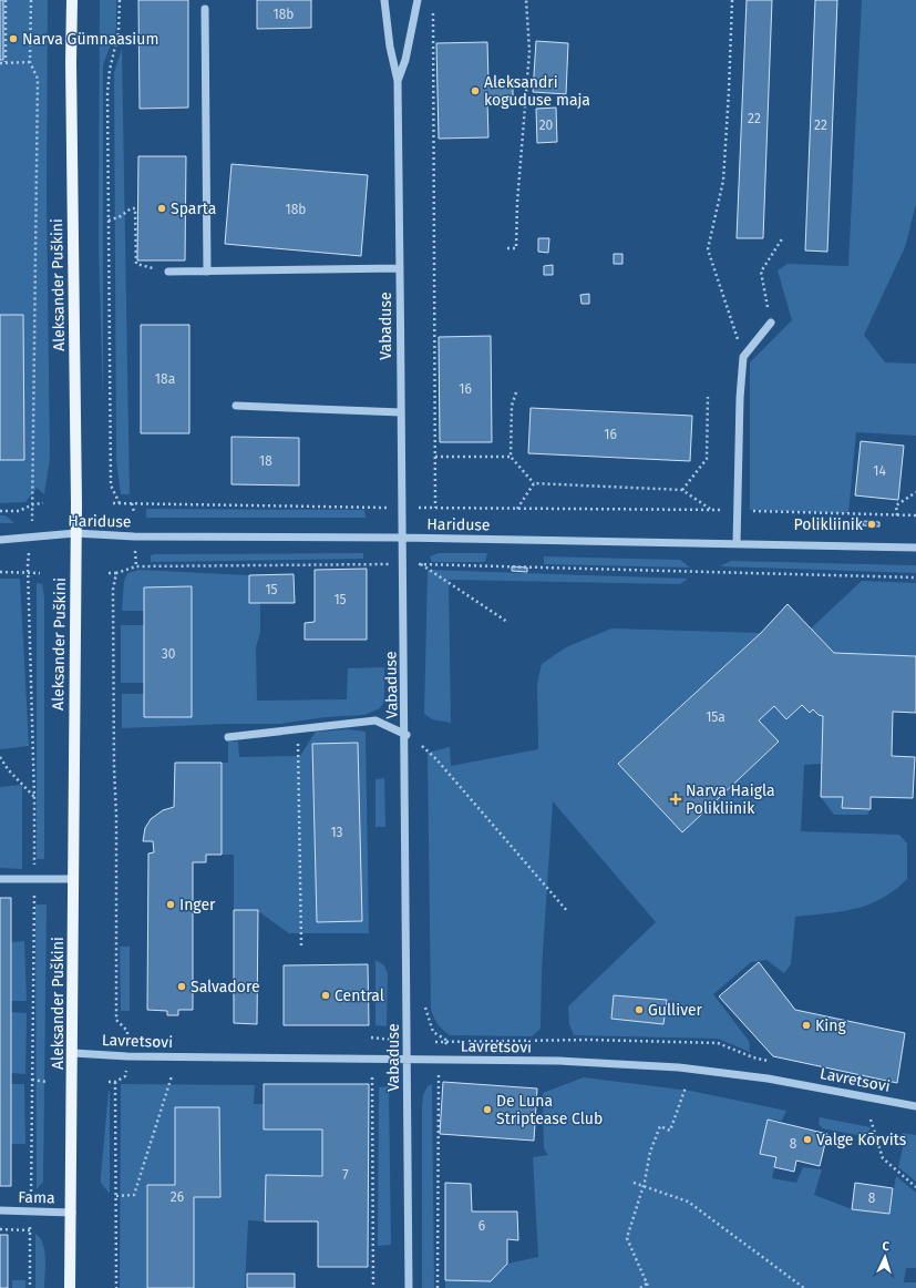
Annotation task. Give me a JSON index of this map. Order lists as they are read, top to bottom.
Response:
{
  "streets": {
    "main road": ["Aleksander Puškini"],
    "street": [
      "Vabaduse",
      "Hariduse",
      "Lavretsovi",
      "Fama"
    ]
  },
  "crossings": [
    ["Aleksander Puškini", "Hariduse"],
    ["Aleksander Puškini", "Lavretsovi"],
    ["Aleksander Puškini", "Fama"],
    ["Vabaduse", "Hariduse"],
    ["Vabaduse", "Lavretsovi"]
  ],
  "places": {
    "other": [
      "Narva Gümnaasium",
      "Aleksandri koguduse maja",
      "Sparta",
      "Polikliinik",
      "Inger",
      "Salvadore",
      "Central",
      "Gulliver",
      "King",
      "De Luna Striptease Club",
      "Valge Kõrvits"
    ],
    "health": ["Narva Haigla Polikliinik"]
  },
  "house_numbers": [
    "18b",
    "22",
    "20",
    "22",
    "18b",
    "18a",
    "16",
    "16",
    "18",
    "14",
    "15",
    "15",
    "30",
    "15a",
    "13",
    "8",
    "7",
    "26",
    "8",
    "6"
  ],
  "north": "top"
}
